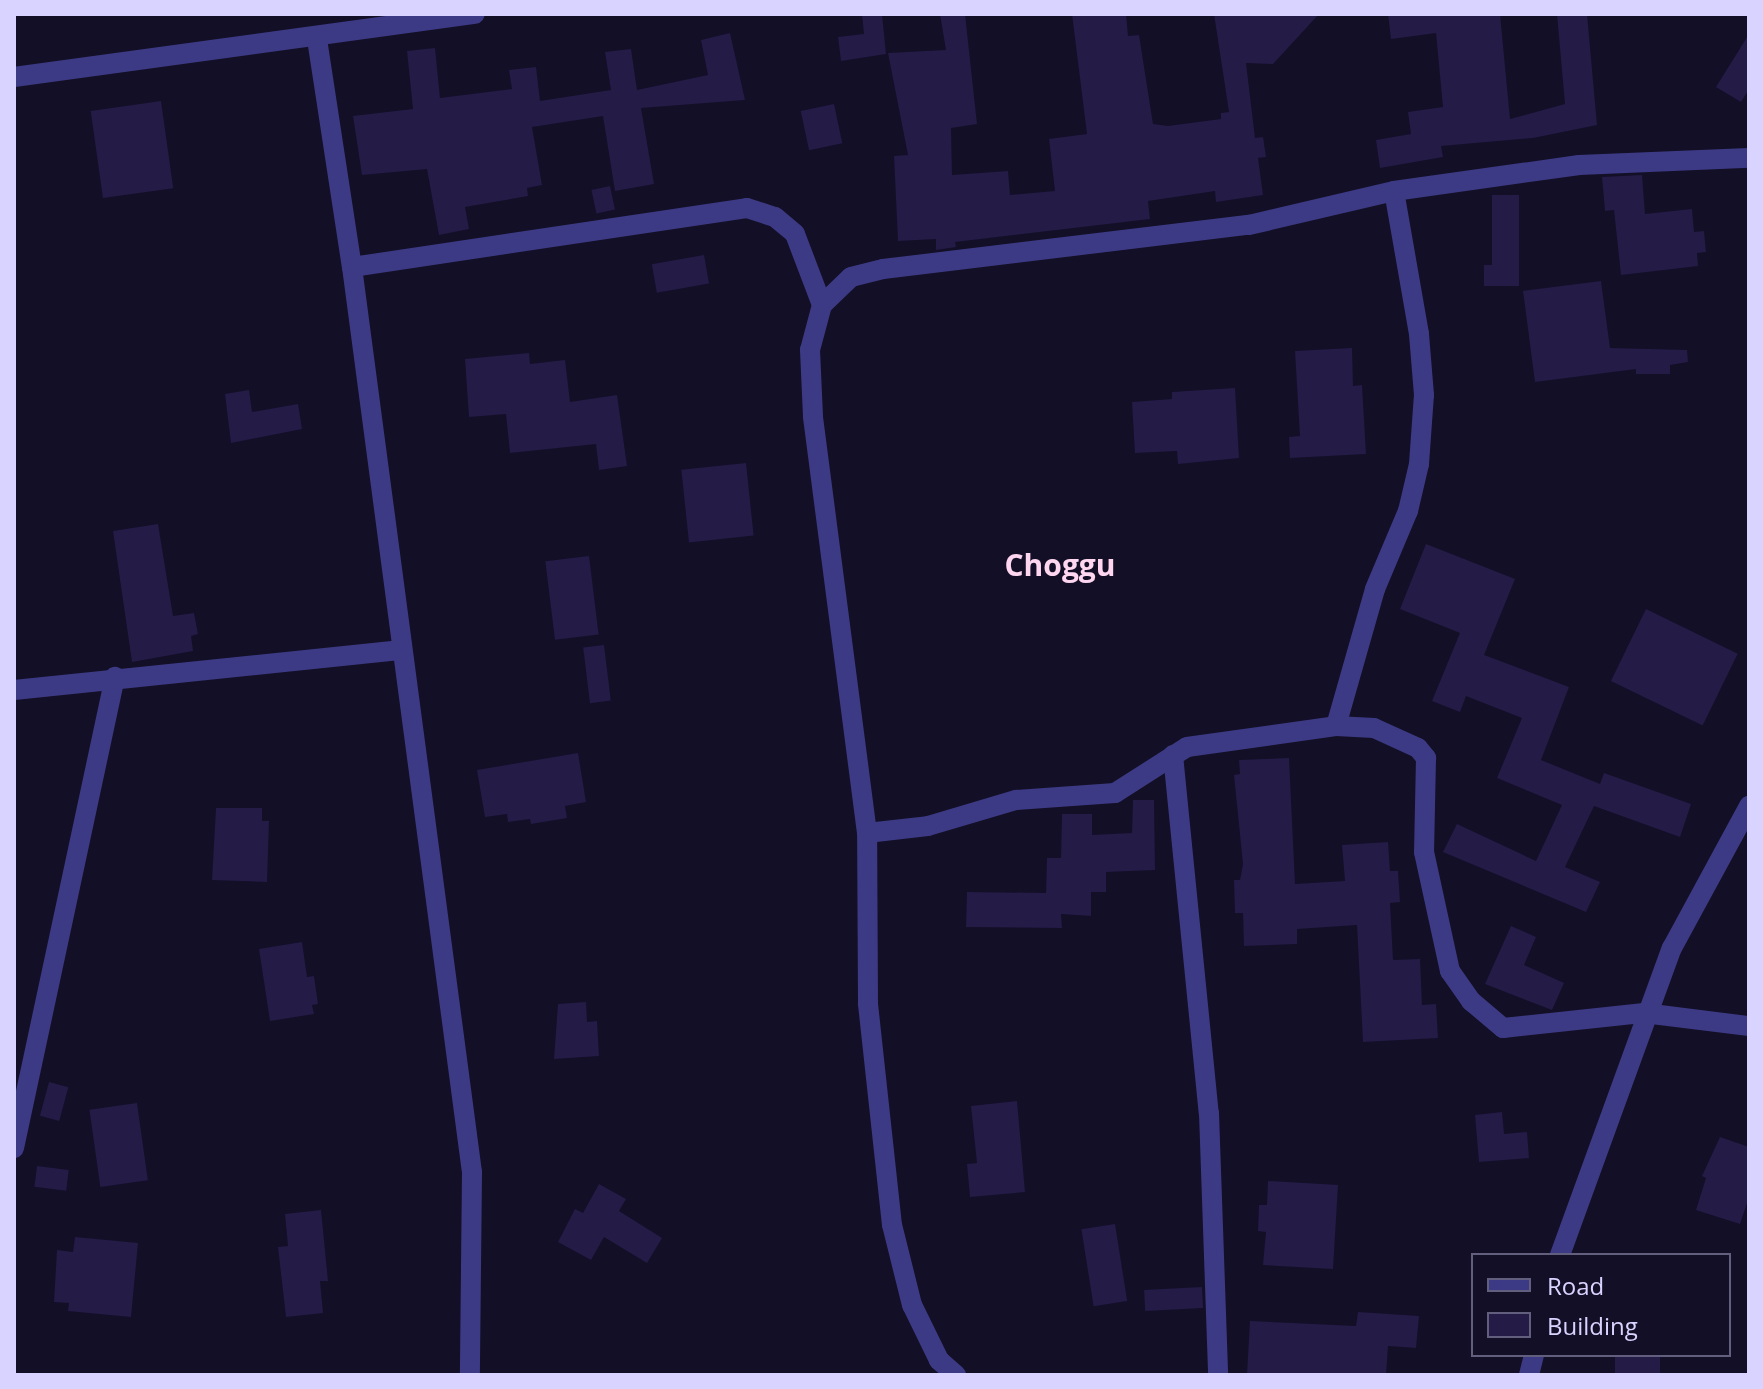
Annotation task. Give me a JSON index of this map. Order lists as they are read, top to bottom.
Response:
{
  "districts": ["Choggu"],
  "legend": ["Road", "Building"]
}
